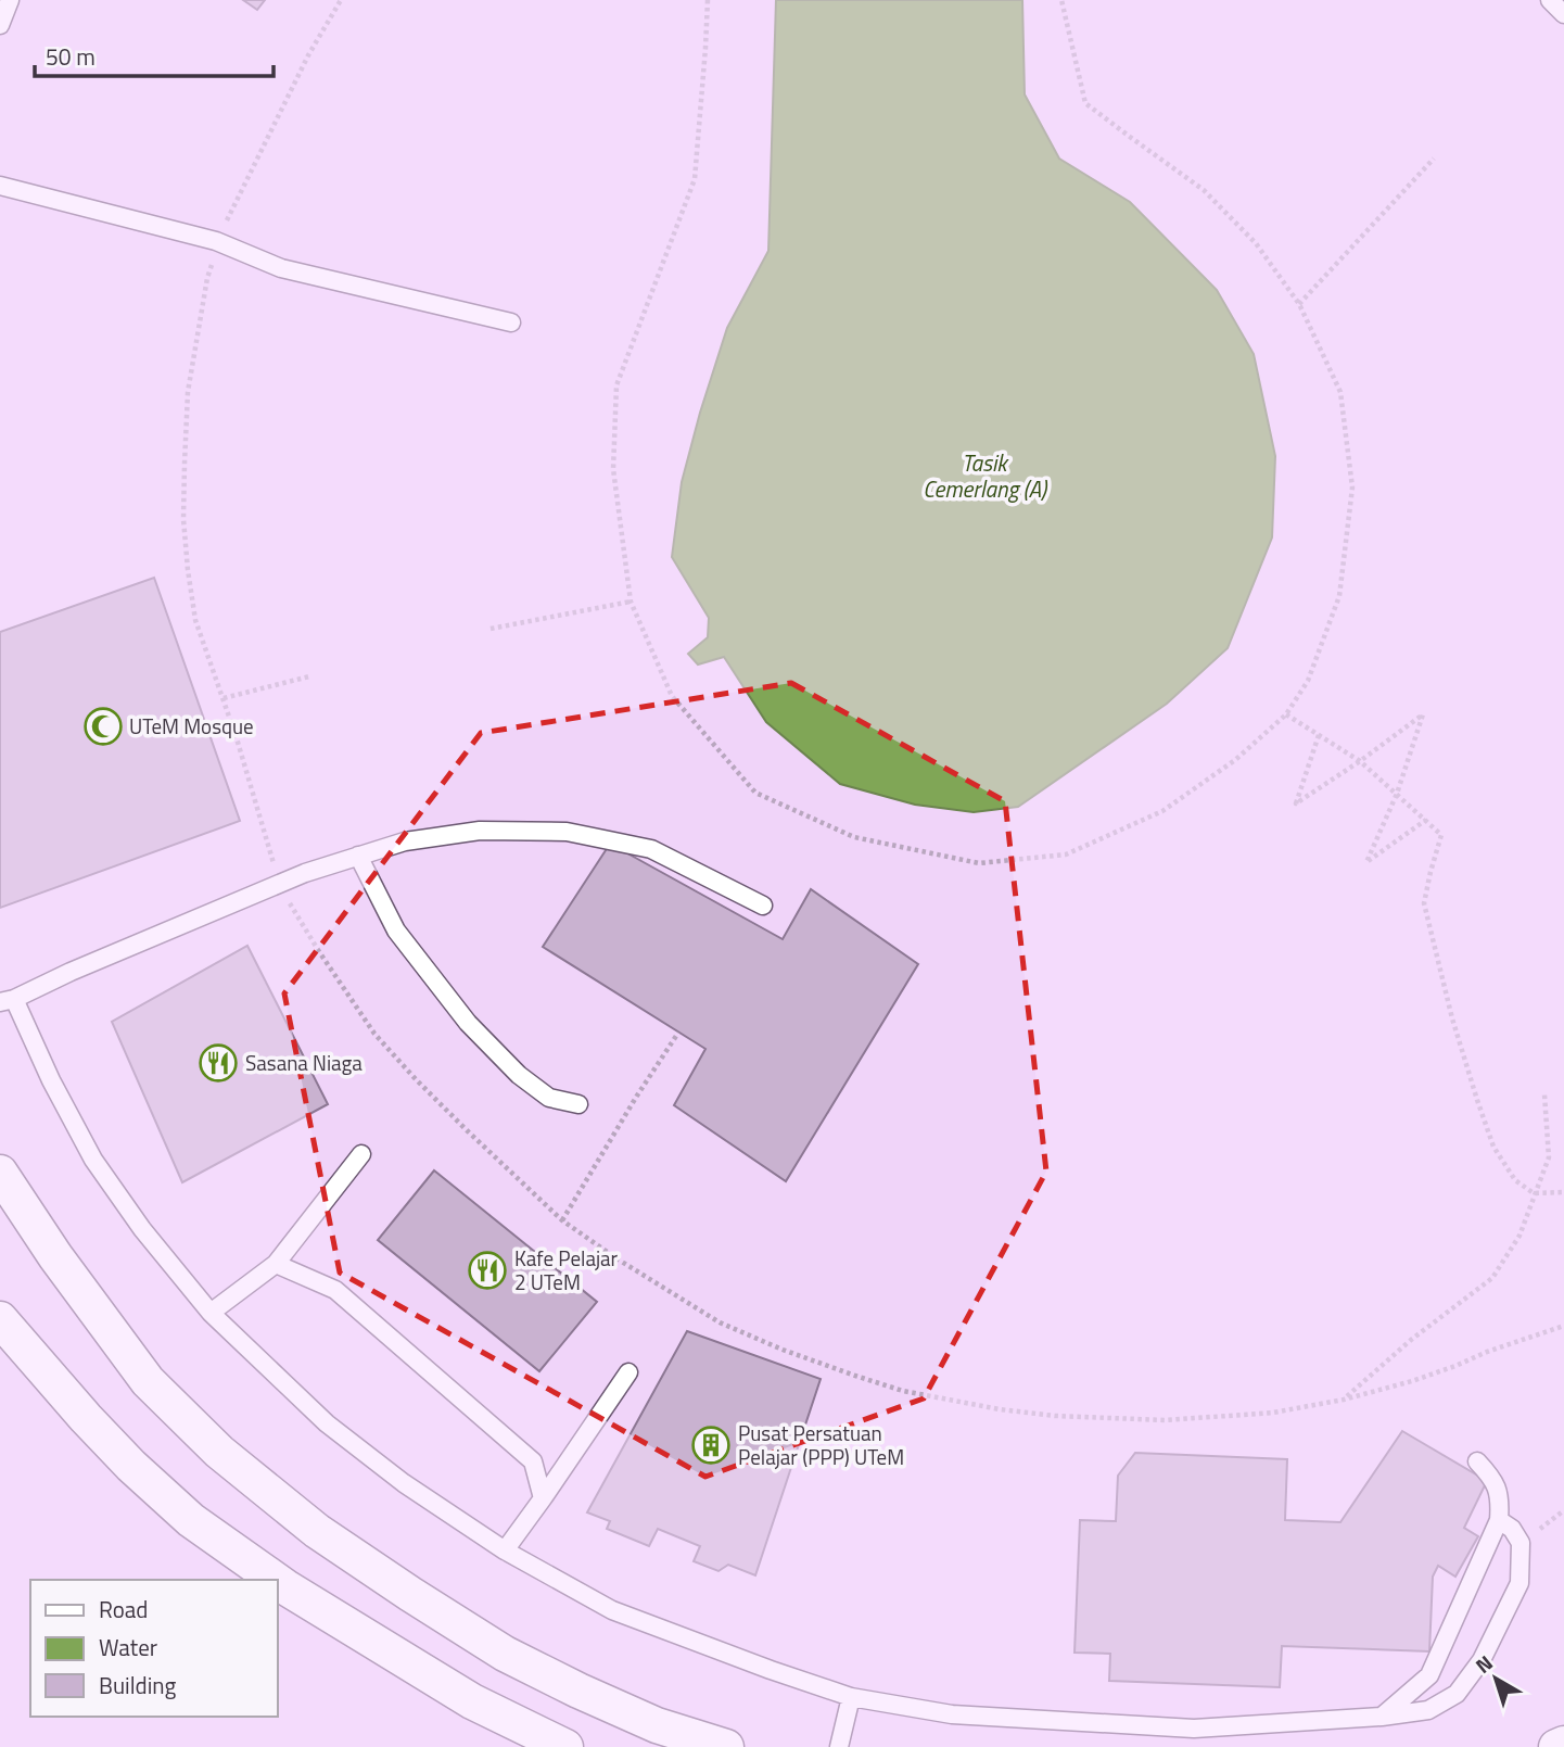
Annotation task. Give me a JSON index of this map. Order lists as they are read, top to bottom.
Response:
{
  "water": ["Tasik Cemerlang (A)"],
  "places": {
    "mosque": ["UTeM Mosque"],
    "restaurant": ["Sasana Niaga", "Kafe Pelajar 2 UTeM"],
    "building": ["Pusat Persatuan Pelajar (PPP) UTeM"]
  },
  "legend": ["Road", "Water", "Building"],
  "scale_bar": "50 m",
  "north": "top left"
}
